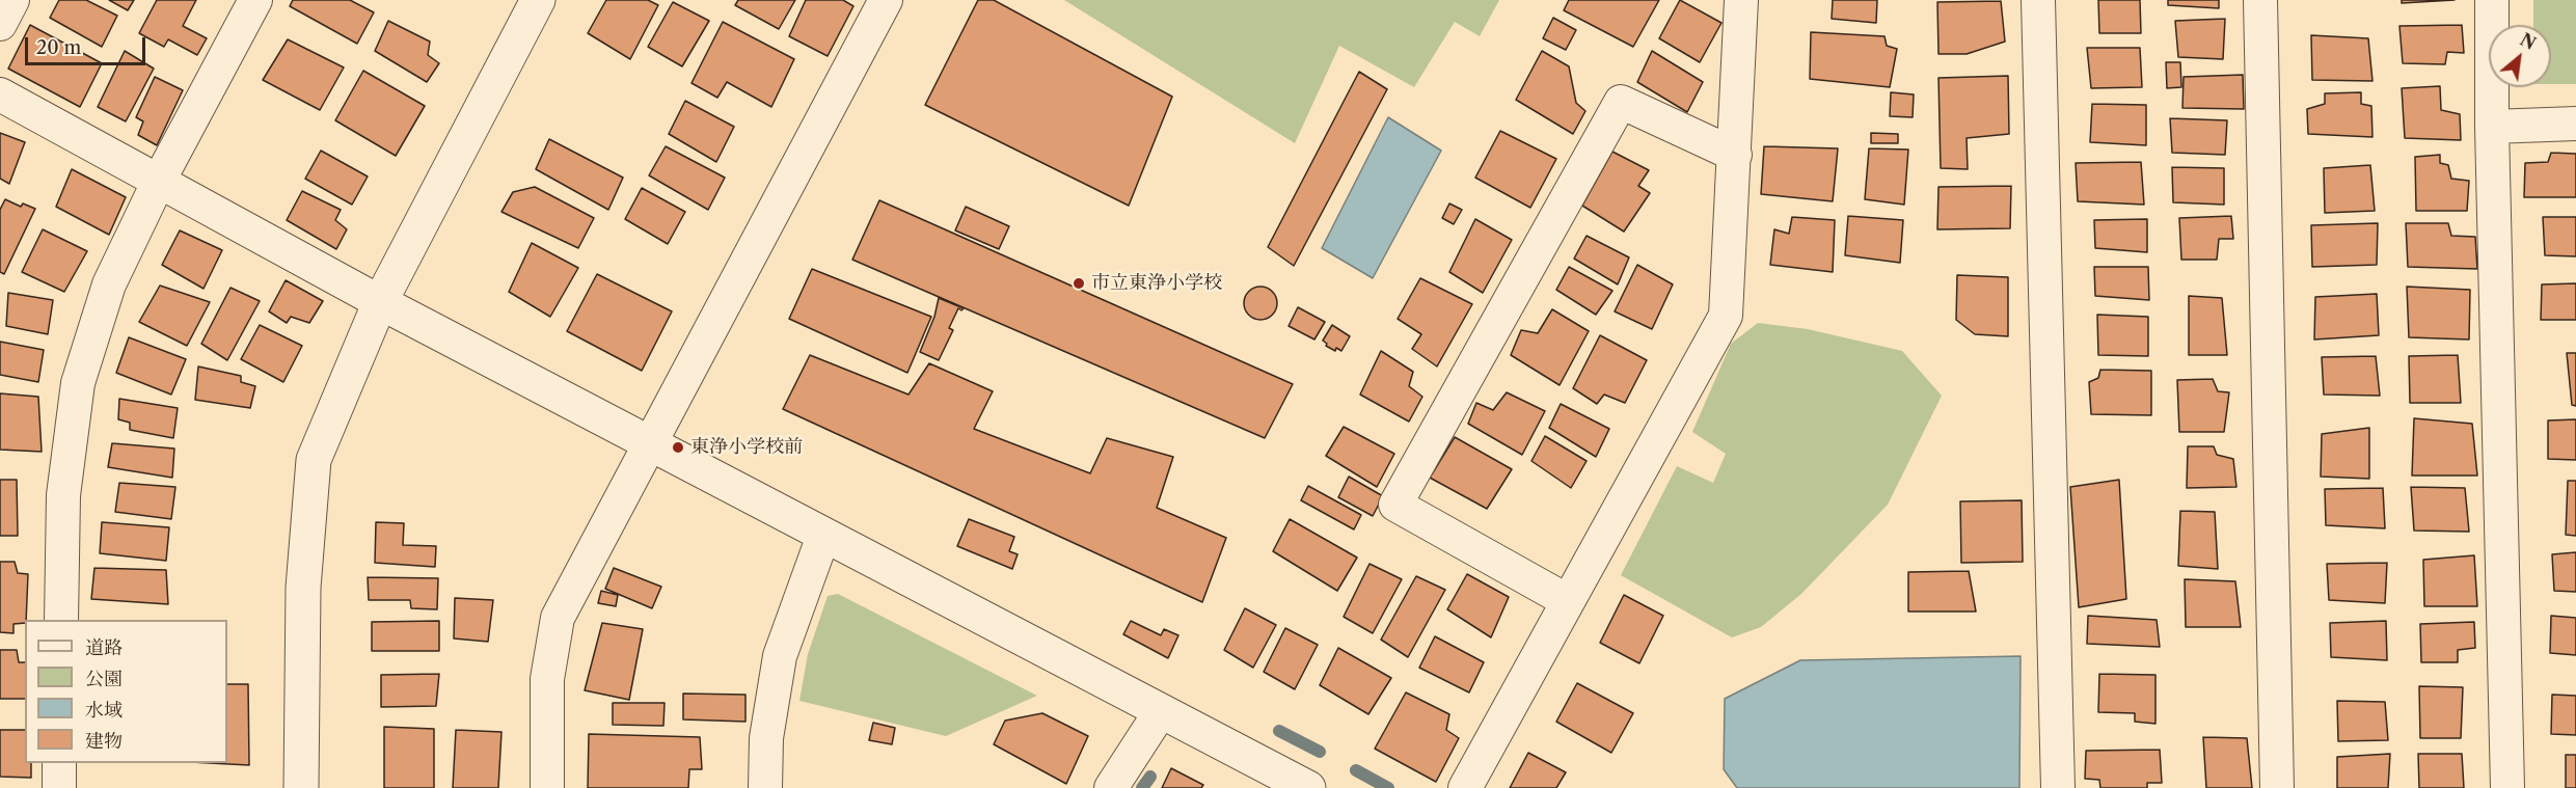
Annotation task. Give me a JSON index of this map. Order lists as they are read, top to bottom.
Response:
{
  "places": ["市立東浄小学校", "東浄小学校前"],
  "legend": [
    "道路",
    "公園",
    "水域",
    "建物"
  ],
  "scale_bar": "20 m",
  "north": "top right"
}
